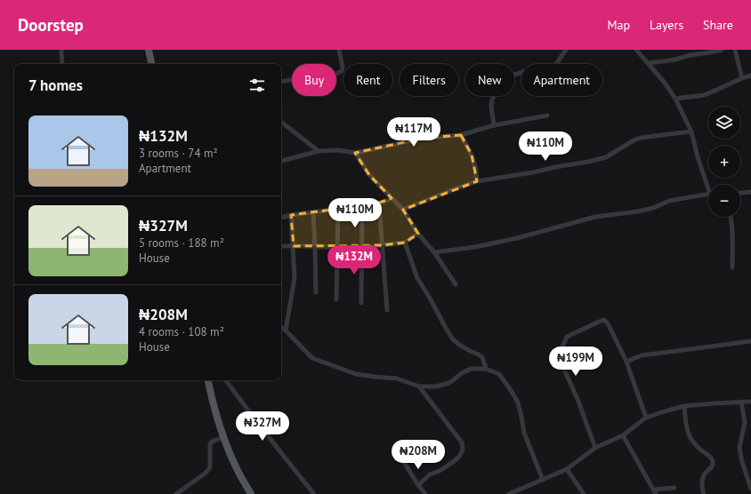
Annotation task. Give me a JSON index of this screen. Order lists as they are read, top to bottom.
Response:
{
  "page": {
    "header": "Doorstep",
    "nav": ["Map", "Layers", "Share"],
    "chip": [
      "Buy",
      "Rent",
      "Filters",
      "New",
      "Apartment"
    ],
    "heading": "7 homes",
    "map_buttons": ["+", "−"],
    "list": [
      {
        "name": "₦132M",
        "note": "3 rooms · 74 m² · Apartment"
      },
      {
        "name": "₦327M",
        "note": "5 rooms · 188 m² · House"
      },
      {
        "name": "₦208M",
        "note": "4 rooms · 108 m² · House"
      }
    ],
    "price": [
      "₦117M",
      "₦110M",
      "₦110M",
      "₦132M",
      "₦199M",
      "₦327M",
      "₦208M"
    ]
  }
}
